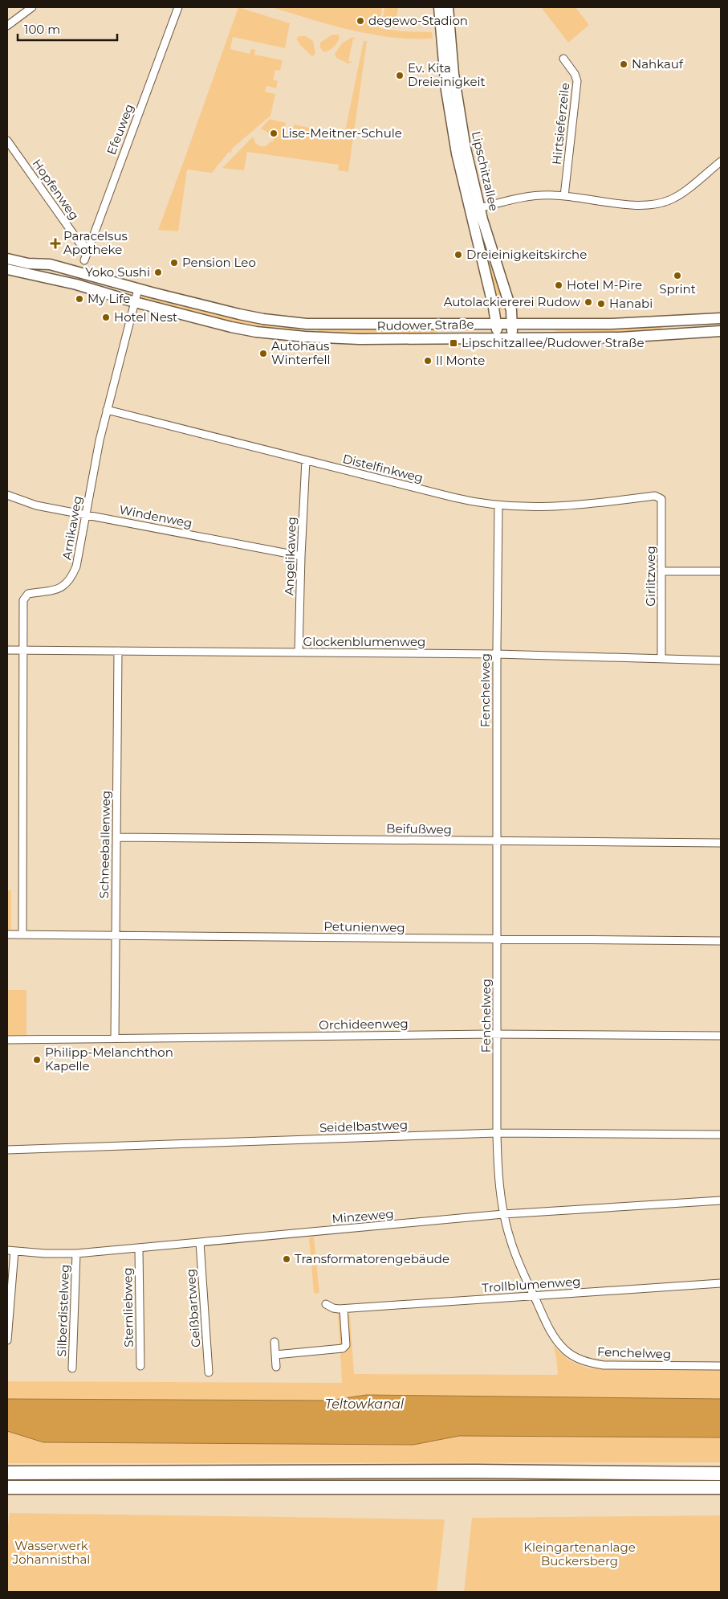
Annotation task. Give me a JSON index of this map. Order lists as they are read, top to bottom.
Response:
{
  "streets": {
    "main road": ["Lipschitzallee", "Rudower Straße"],
    "street": [
      "Hirtsieferzeile",
      "Efeuweg",
      "Hopfenweg",
      "Distelfinkweg",
      "Windenweg",
      "Arnikaweg",
      "Angelikaweg",
      "Girlitzweg",
      "Glockenblumenweg",
      "Fenchelweg",
      "Beifußweg",
      "Schneeballenweg",
      "Petunienweg",
      "Orchideenweg",
      "Seidelbastweg",
      "Minzeweg",
      "Trollblumenweg",
      "Sternliebweg",
      "Geißbartweg",
      "Silberdistelweg"
    ]
  },
  "crossings": [
    ["Efeuweg", "Hopfenweg"],
    ["Lipschitzallee", "Rudower Straße"],
    ["Rudower Straße", "Arnikaweg"],
    ["Distelfinkweg", "Arnikaweg"],
    ["Distelfinkweg", "Angelikaweg"],
    ["Distelfinkweg", "Girlitzweg"],
    ["Distelfinkweg", "Fenchelweg"],
    ["Windenweg", "Arnikaweg"],
    ["Windenweg", "Angelikaweg"],
    ["Arnikaweg", "Glockenblumenweg"],
    ["Arnikaweg", "Petunienweg"],
    ["Angelikaweg", "Glockenblumenweg"],
    ["Girlitzweg", "Glockenblumenweg"],
    ["Glockenblumenweg", "Fenchelweg"],
    ["Glockenblumenweg", "Schneeballenweg"],
    ["Fenchelweg", "Beifußweg"],
    ["Fenchelweg", "Petunienweg"],
    ["Fenchelweg", "Orchideenweg"],
    ["Fenchelweg", "Seidelbastweg"],
    ["Fenchelweg", "Minzeweg"],
    ["Fenchelweg", "Trollblumenweg"],
    ["Beifußweg", "Schneeballenweg"],
    ["Schneeballenweg", "Petunienweg"],
    ["Schneeballenweg", "Orchideenweg"],
    ["Minzeweg", "Sternliebweg"],
    ["Minzeweg", "Geißbartweg"],
    ["Minzeweg", "Silberdistelweg"]
  ],
  "water": ["Teltowkanal"],
  "parks": ["Wasserwerk Johannisthal", "Kleingartenanlage Buckersberg"],
  "places": {
    "other": [
      "degewo-Stadion",
      "Nahkauf",
      "Ev. Kita Dreieinigkeit",
      "Lise-Meitner-Schule",
      "Dreieinigkeitskirche",
      "Pension Leo",
      "Yoko Sushi",
      "Sprint",
      "Hotel M-Pire",
      "My Life",
      "Autolackiererei Rudow",
      "Hanabi",
      "Hotel Nest",
      "Autohaus Winterfell",
      "Il Monte",
      "Philipp-Melanchthon Kapelle",
      "Transformatorengebäude"
    ],
    "health": ["Paracelsus Apotheke"],
    "transit": ["Lipschitzallee/Rudower Straße"]
  },
  "scale_bar": "100 m"
}
